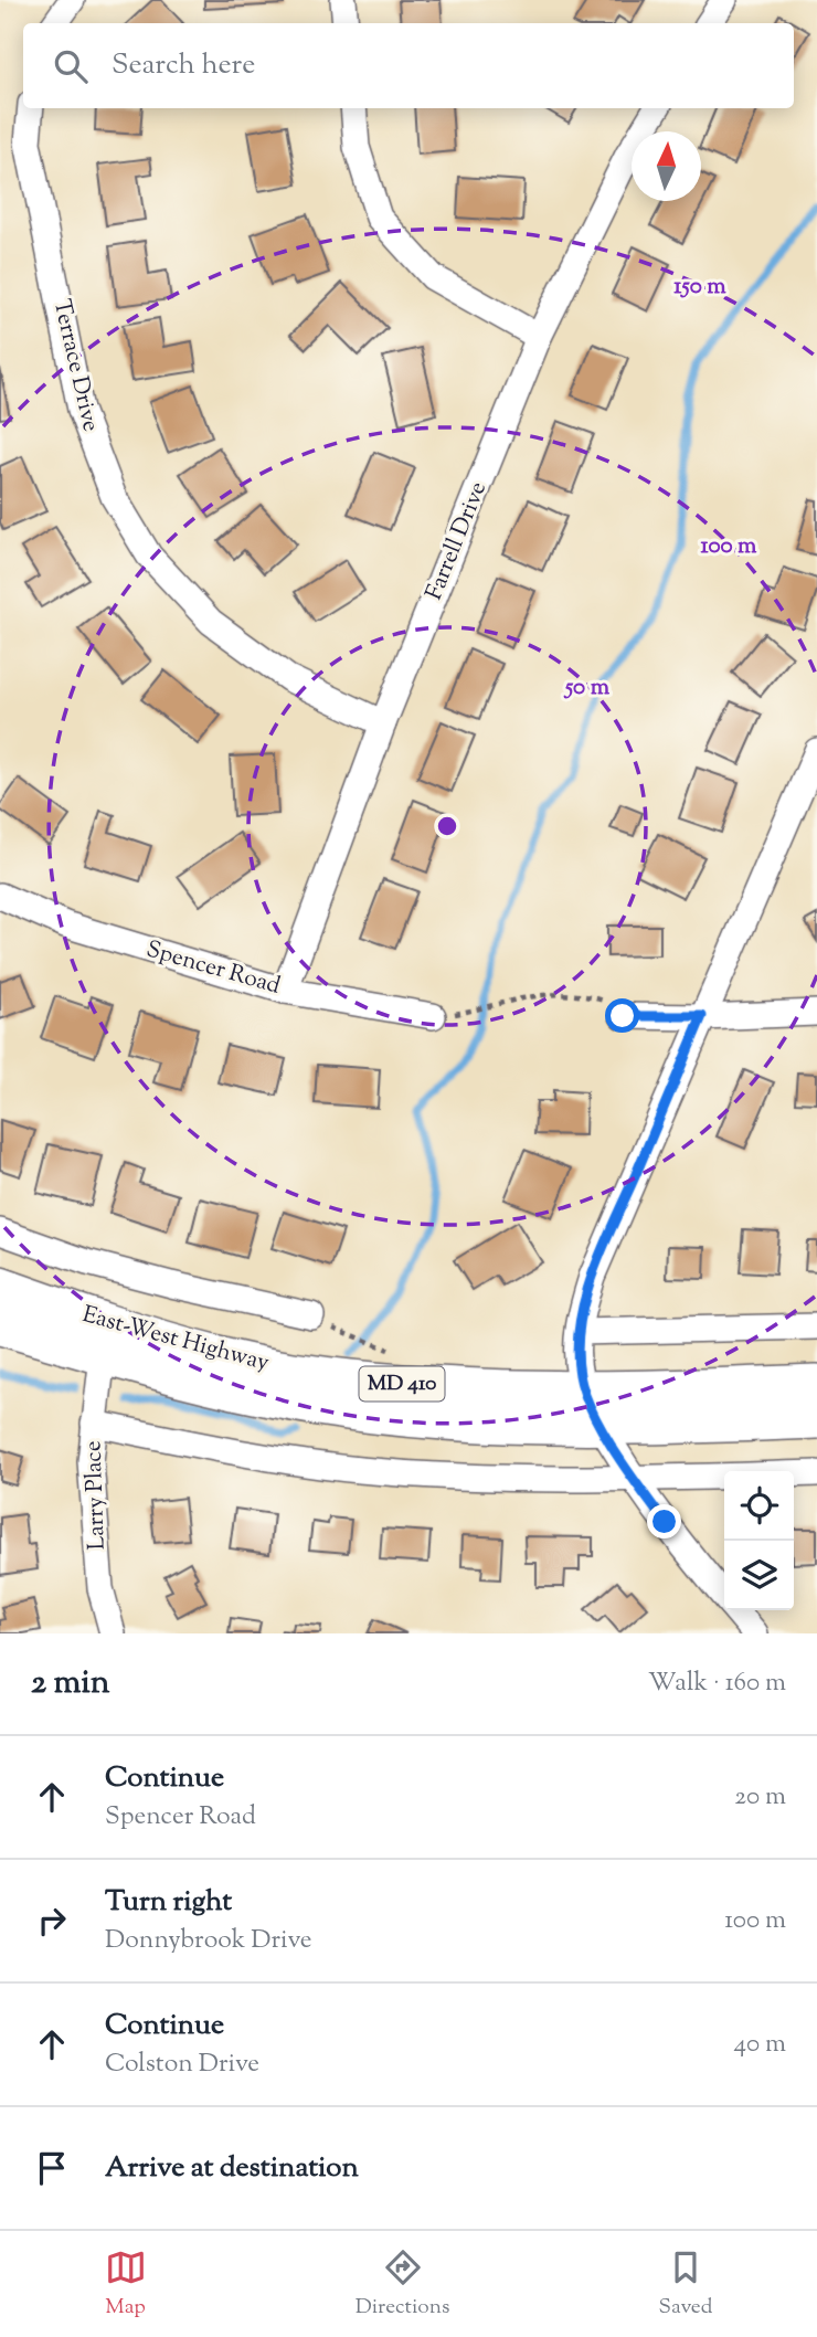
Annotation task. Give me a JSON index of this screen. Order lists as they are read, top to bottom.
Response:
{
  "streets": {
    "main road": ["East-West Highway", "MD 410"],
    "street": [
      "Terrace Drive",
      "Farrell Drive",
      "Spencer Road",
      "Larry Place"
    ]
  },
  "crossings": [
    ["Terrace Drive", "Farrell Drive"],
    ["Farrell Drive", "Spencer Road"],
    ["East-West Highway", "Larry Place"]
  ],
  "north": "top",
  "page": {
    "search": "Search here",
    "heading": ["2 min", "Walk · 160 m"],
    "list": [
      ["Continue", "Spencer Road", "20 m"],
      ["Turn right", "Donnybrook Drive", "100 m"],
      ["Continue", "Colston Drive", "40 m"],
      "Arrive at destination"
    ],
    "nav": ["Map", "Directions", "Saved"]
  },
  "rings": ["150 m", "100 m", "50 m"]
}
